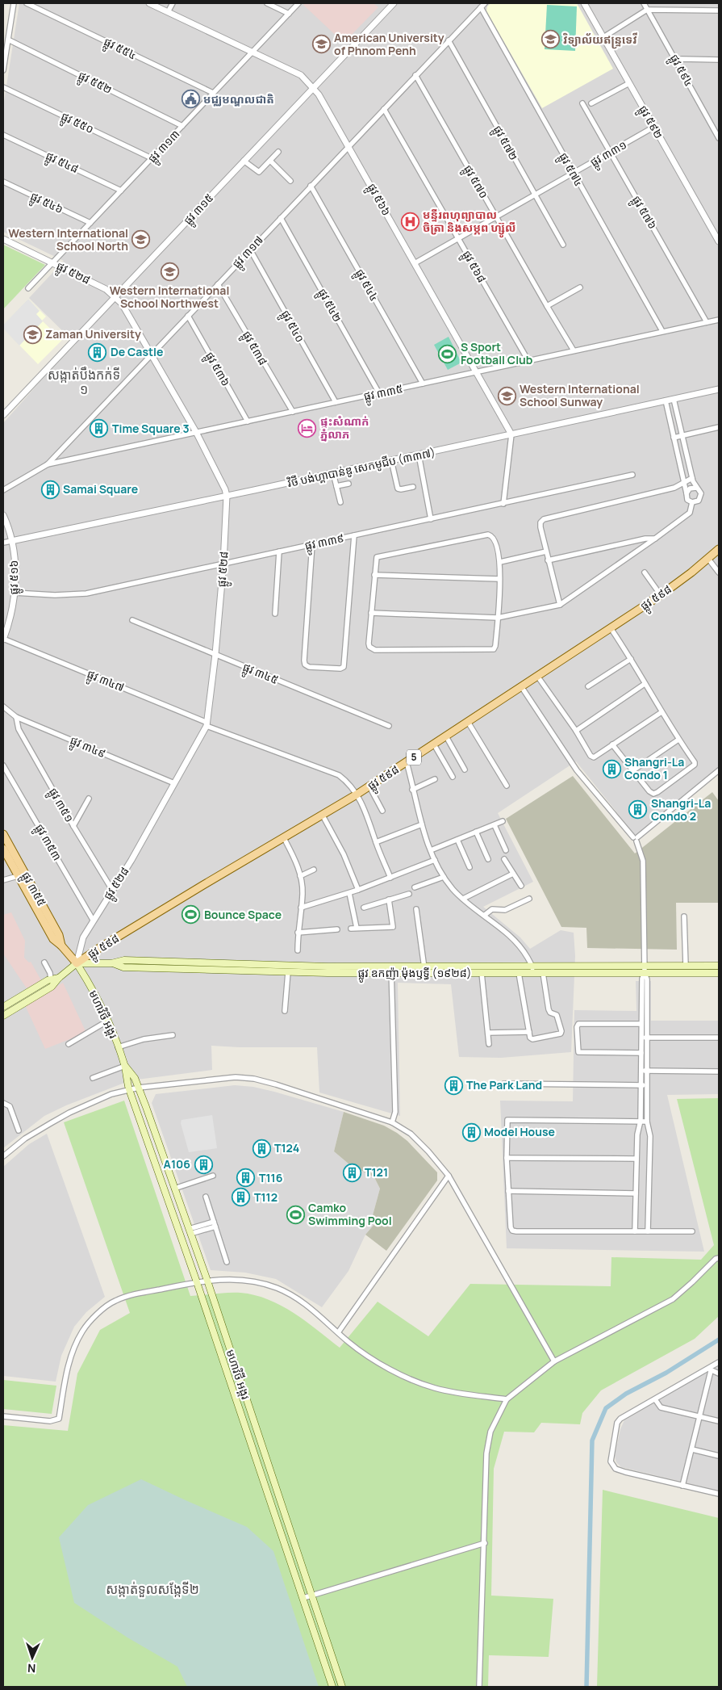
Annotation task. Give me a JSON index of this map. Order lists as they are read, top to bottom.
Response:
{
  "streets": {
    "main road": [
      "ផ្លូវ ៥៩៨",
      "5",
      "ផ្លូវ ៣៥៥",
      "ផ្លូវ ឧកញ៉ា ម៉ុងឫទ្ធី (១៩២៨)",
      "មហាវិថី អង្គរ"
    ],
    "street": [
      "ផ្លូវ ៥៥៤",
      "ផ្លូវ ៥៩៤",
      "ផ្លូវ ៥៥២",
      "ផ្លូវ ៥៩២",
      "ផ្លូវ ៥៥០",
      "ផ្លូវ ៥៧២",
      "ផ្លូវ ៣១៣",
      "ផ្លូវ ៣៣១",
      "ផ្លូវ ៥៤៨",
      "ផ្លូវ ៥៧៤",
      "ផ្លូវ ៥៧០",
      "ផ្លូវ ៥៦៦",
      "ផ្លូវ ៥៤៦",
      "ផ្លូវ ៣១៥",
      "ផ្លូវ ៥៧៦",
      "ផ្លូវ ៣១៧",
      "ផ្លូវ ៥៦៨",
      "ផ្លូវ ៥២៨",
      "ផ្លូវ ៥៤៤",
      "ផ្លូវ ៥៤២",
      "ផ្លូវ ៥៤០",
      "ផ្លូវ ៥៣៨",
      "ផ្លូវ ៥៣៦",
      "ផ្លូវ ៣៣៥",
      "វិថី បង់ហ្គាបាន់ឌូ សេកមូជីប (៣៣៧)",
      "ផ្លូវ ៣៣៩",
      "ផ្លូវ ៥១៦",
      "ផ្លូវ ៣៤៥",
      "ផ្លូវ ៣៤៧",
      "ផ្លូវ ៣៤៩",
      "ផ្លូវ ៣៥១",
      "ផ្លូវ ៣៥៣"
    ]
  },
  "crossings": [
    ["ផ្លូវ ៥៥៤", "ផ្លូវ ៣១៣"],
    ["ផ្លូវ ៥៥២", "ផ្លូវ ៣១៣"],
    ["ផ្លូវ ៥៩២", "ផ្លូវ ៣៣១"],
    ["ផ្លូវ ៥៥០", "ផ្លូវ ៣១៣"],
    ["ផ្លូវ ៥៧២", "ផ្លូវ ៣៣១"],
    ["ផ្លូវ ៥៧២", "ផ្លូវ ៣១៧"],
    ["ផ្លូវ ៣១៣", "ផ្លូវ ៥៤៨"],
    ["ផ្លូវ ៣១៣", "ផ្លូវ ៥៦៦"],
    ["ផ្លូវ ៣១៣", "ផ្លូវ ៥៤៦"],
    ["ផ្លូវ ៣១៣", "ផ្លូវ ៥២៨"],
    ["ផ្លូវ ៣៣១", "ផ្លូវ ៥៧៤"],
    ["ផ្លូវ ៣៣១", "ផ្លូវ ៥៧០"],
    ["ផ្លូវ ៣៣១", "ផ្លូវ ៥៦៦"],
    ["ផ្លូវ ៣៣១", "ផ្លូវ ៥៧៦"],
    ["ផ្លូវ ៣៣១", "ផ្លូវ ៥៦៨"],
    ["ផ្លូវ ៥៧៤", "ផ្លូវ ៣១៧"],
    ["ផ្លូវ ៥៧៤", "ផ្លូវ ៣៣៥"],
    ["ផ្លូវ ៥៧០", "ផ្លូវ ៣១៧"],
    ["ផ្លូវ ៥៧០", "ផ្លូវ ៣៣៥"],
    ["ផ្លូវ ៥៦៦", "ផ្លូវ ៣១៥"],
    ["ផ្លូវ ៥៦៦", "ផ្លូវ ៣១៧"],
    ["ផ្លូវ ៥៦៦", "ផ្លូវ ៣៣៥"],
    ["ផ្លូវ ៥៦៦", "វិថី បង់ហ្គាបាន់ឌូ សេកមូជីប (៣៣៧)"],
    ["ផ្លូវ ៣១៥", "ផ្លូវ ៥២៨"],
    ["ផ្លូវ ៥៧៦", "ផ្លូវ ៣៣៥"],
    ["ផ្លូវ ៣១៧", "ផ្លូវ ៥៦៨"],
    ["ផ្លូវ ៣១៧", "ផ្លូវ ៥២៨"],
    ["ផ្លូវ ៣១៧", "ផ្លូវ ៥៤៤"],
    ["ផ្លូវ ៣១៧", "ផ្លូវ ៥៤២"],
    ["ផ្លូវ ៣១៧", "ផ្លូវ ៥៤០"],
    ["ផ្លូវ ៣១៧", "ផ្លូវ ៥៣៨"],
    ["ផ្លូវ ៣១៧", "ផ្លូវ ៥៣៦"],
    ["ផ្លូវ ៣១៧", "ផ្លូវ ៣៣៥"],
    ["ផ្លូវ ៥៦៨", "ផ្លូវ ៣៣៥"],
    ["ផ្លូវ ៥២៨", "ផ្លូវ ៣៣៥"],
    ["ផ្លូវ ៥២៨", "វិថី បង់ហ្គាបាន់ឌូ សេកមូជីប (៣៣៧)"],
    ["ផ្លូវ ៥២៨", "ផ្លូវ ៣៣៩"],
    ["ផ្លូវ ៥២៨", "ផ្លូវ ៥៩៨"],
    ["ផ្លូវ ៥២៨", "ផ្លូវ ៣៤៥"],
    ["ផ្លូវ ៥២៨", "ផ្លូវ ៣៤៧"],
    ["ផ្លូវ ៥២៨", "ផ្លូវ ៣៤៩"],
    ["ផ្លូវ ៥២៨", "ផ្លូវ ៣៥១"],
    ["ផ្លូវ ៥២៨", "ផ្លូវ ៣៥៣"],
    ["ផ្លូវ ៥២៨", "ផ្លូវ ៣៥៥"],
    ["ផ្លូវ ៥២៨", "ផ្លូវ ឧកញ៉ា ម៉ុងឫទ្ធី (១៩២៨)"],
    ["ផ្លូវ ៥២៨", "មហាវិថី អង្គរ"],
    ["ផ្លូវ ៥៤៤", "ផ្លូវ ៣៣៥"],
    ["ផ្លូវ ៥៤២", "ផ្លូវ ៣៣៥"],
    ["ផ្លូវ ៥៤០", "ផ្លូវ ៣៣៥"],
    ["ផ្លូវ ៥៣៨", "ផ្លូវ ៣៣៥"],
    ["ផ្លូវ ៥៣៦", "ផ្លូវ ៣៣៥"],
    ["វិថី បង់ហ្គាបាន់ឌូ សេកមូជីប (៣៣៧)", "ផ្លូវ ៥១៦"],
    ["ផ្លូវ ៣៣៩", "ផ្លូវ ៥១៦"],
    ["ផ្លូវ ៥១៦", "ផ្លូវ ៣៤៧"],
    ["ផ្លូវ ៥៩៨", "ផ្លូវ ៣៤៧"],
    ["ផ្លូវ ៥៩៨", "ផ្លូវ ៣៥៥"],
    ["ផ្លូវ ៥៩៨", "ផ្លូវ ឧកញ៉ា ម៉ុងឫទ្ធី (១៩២៨)"],
    ["ផ្លូវ ៥៩៨", "មហាវិថី អង្គរ"],
    ["ផ្លូវ ៣៤៩", "ផ្លូវ ៣៥១"],
    ["ផ្លូវ ៣៥៥", "ផ្លូវ ឧកញ៉ា ម៉ុងឫទ្ធី (១៩២៨)"],
    ["ផ្លូវ ៣៥៥", "មហាវិថី អង្គរ"],
    ["ផ្លូវ ឧកញ៉ា ម៉ុងឫទ្ធី (១៩២៨)", "មហាវិថី អង្គរ"]
  ],
  "districts": ["សង្កាត់បឹងកក់ទី ១", "សង្កាត់ទួលសង្កែទី២"],
  "places": {
    "school or university": [
      "វិទ្យាល័យឥន្រ្ទទេវី",
      "American University of Phnom Penh",
      "Western International School North",
      "Western International School Northwest",
      "Zaman University",
      "Western International School Sunway"
    ],
    "public building": ["មជ្ឈមណ្ឌលជាតិ"],
    "hospital": ["មន្ទីរពហុព្យាបាល ចិត្រា និងសម្ភព ហ្ស៊ូលី"],
    "building": [
      "De Castle",
      "Time Square 3",
      "Samai Square",
      "Shangri-La Condo 1",
      "Shangri-La Condo 2",
      "The Park Land",
      "Model House",
      "T124",
      "A106",
      "T121",
      "T116",
      "T112"
    ],
    "sports": ["S Sport Football Club", "Bounce Space", "Camko Swimming Pool"],
    "hotel": ["ផ្ទះសំណាក់ ភ្នំលាភ"]
  },
  "north": "bottom"
}
